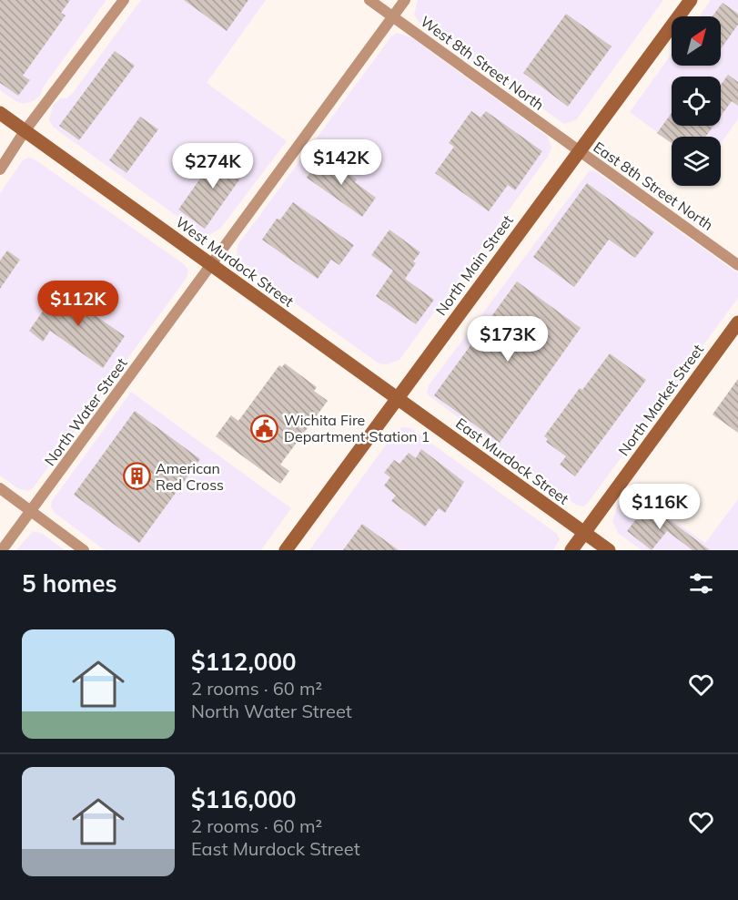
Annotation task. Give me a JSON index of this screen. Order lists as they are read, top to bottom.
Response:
{
  "streets": {
    "street": [
      "West 8th Street North",
      "East 8th Street North",
      "West Murdock Street",
      "North Main Street",
      "North Market Street",
      "North Water Street",
      "East Murdock Street"
    ]
  },
  "crossings": [
    ["West 8th Street North", "East 8th Street North"],
    ["West 8th Street North", "North Main Street"],
    ["West 8th Street North", "North Water Street"],
    ["East 8th Street North", "North Main Street"],
    ["West Murdock Street", "North Main Street"],
    ["West Murdock Street", "North Water Street"],
    ["West Murdock Street", "East Murdock Street"],
    ["North Main Street", "East Murdock Street"],
    ["North Market Street", "East Murdock Street"]
  ],
  "places": {
    "public building": ["Wichita Fire Department Station 1"],
    "building": ["American Red Cross"]
  },
  "north": "top right",
  "page": {
    "price": [
      "$142K",
      "$274K",
      "$112K",
      "$173K",
      "$116K"
    ],
    "heading": "5 homes",
    "list": [
      {
        "name": "$112,000",
        "note": "2 rooms · 60 m² · North Water Street"
      },
      {
        "name": "$116,000",
        "note": "2 rooms · 60 m² · East Murdock Street"
      }
    ]
  }
}
